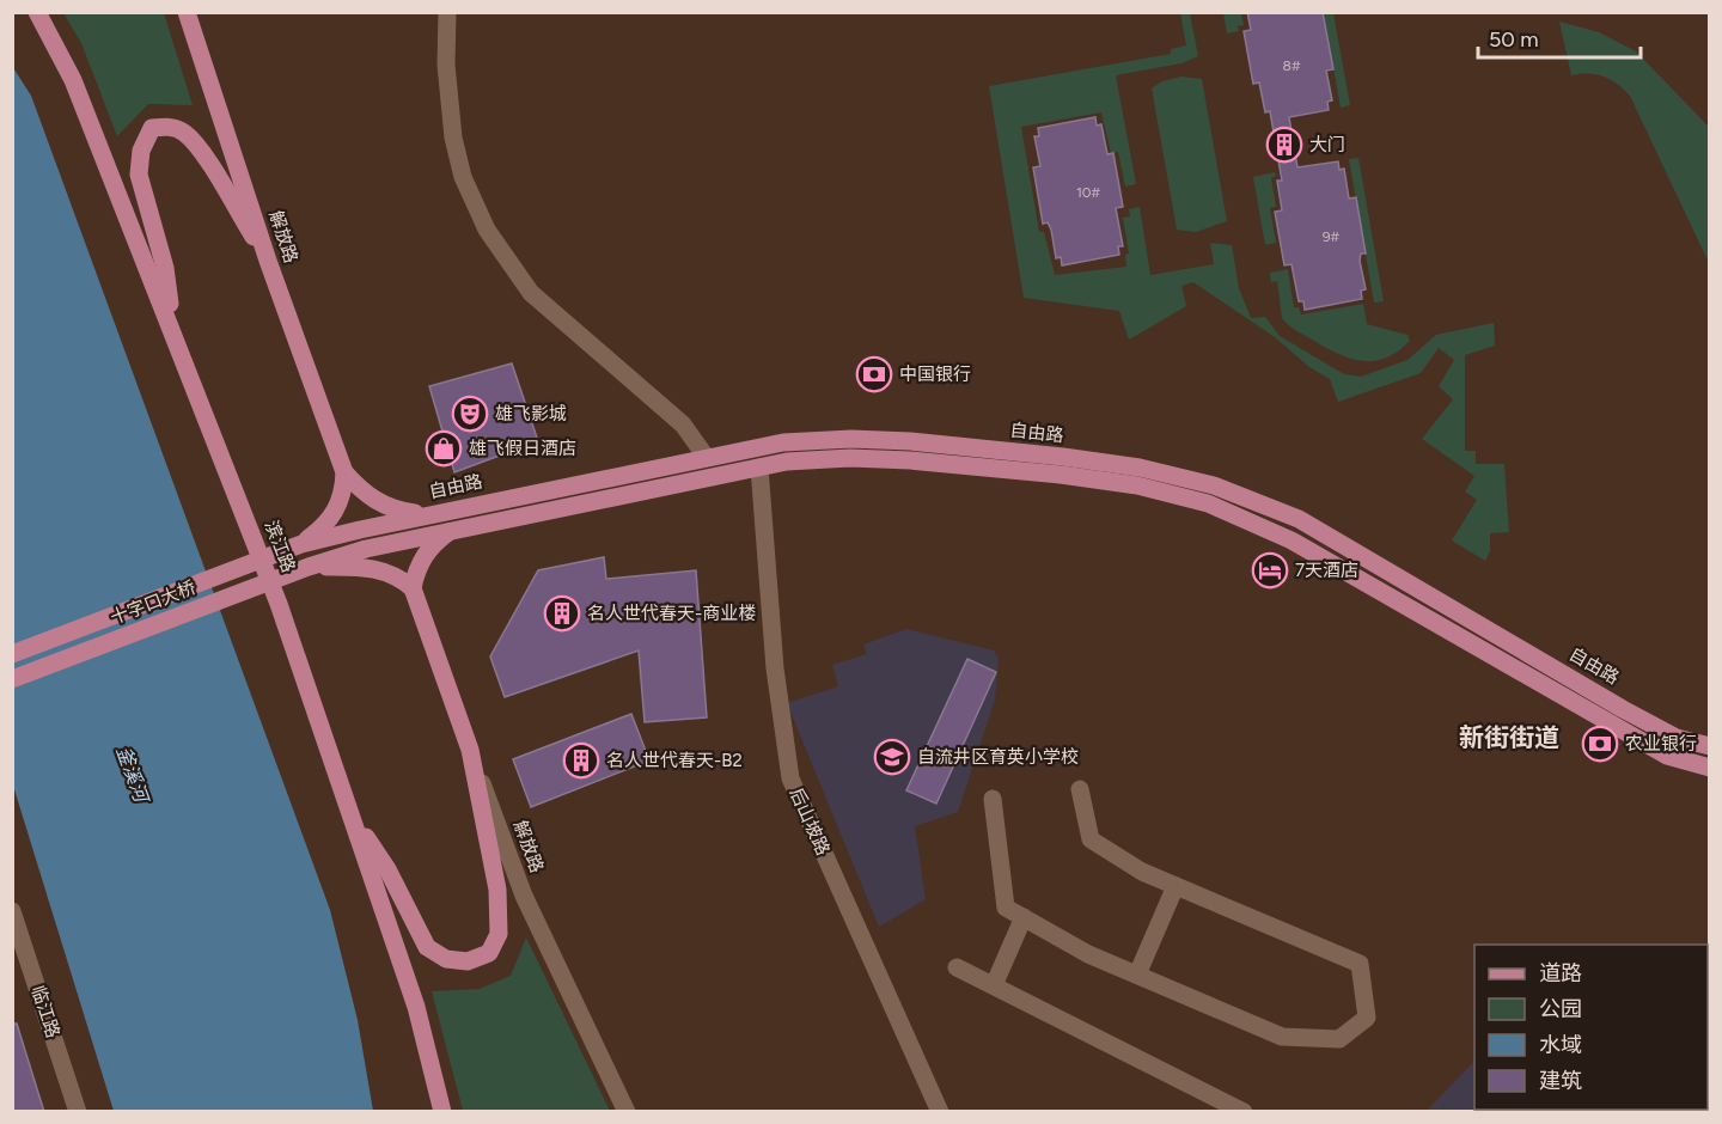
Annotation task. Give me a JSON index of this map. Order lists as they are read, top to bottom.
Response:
{
  "streets": {
    "main road": [
      "解放路",
      "自由路",
      "滨江路",
      "十字口大桥"
    ],
    "street": ["后山坡路", "临江路"]
  },
  "crossings": [
    ["自由路", "十字口大桥"]
  ],
  "districts": ["新街街道"],
  "water": ["釜溪河"],
  "places": {
    "building": ["大门", "名人世代春天-商业楼", "名人世代春天-B2"],
    "bank": ["中国银行", "农业银行"],
    "theatre": ["雄飞影城"],
    "shop": ["雄飞假日酒店"],
    "hotel": ["7天酒店"],
    "school or university": ["自流井区育英小学校"]
  },
  "house_numbers": ["8#", "10#", "9#"],
  "legend": [
    "道路",
    "公园",
    "水域",
    "建筑"
  ],
  "scale_bar": "50 m"
}
